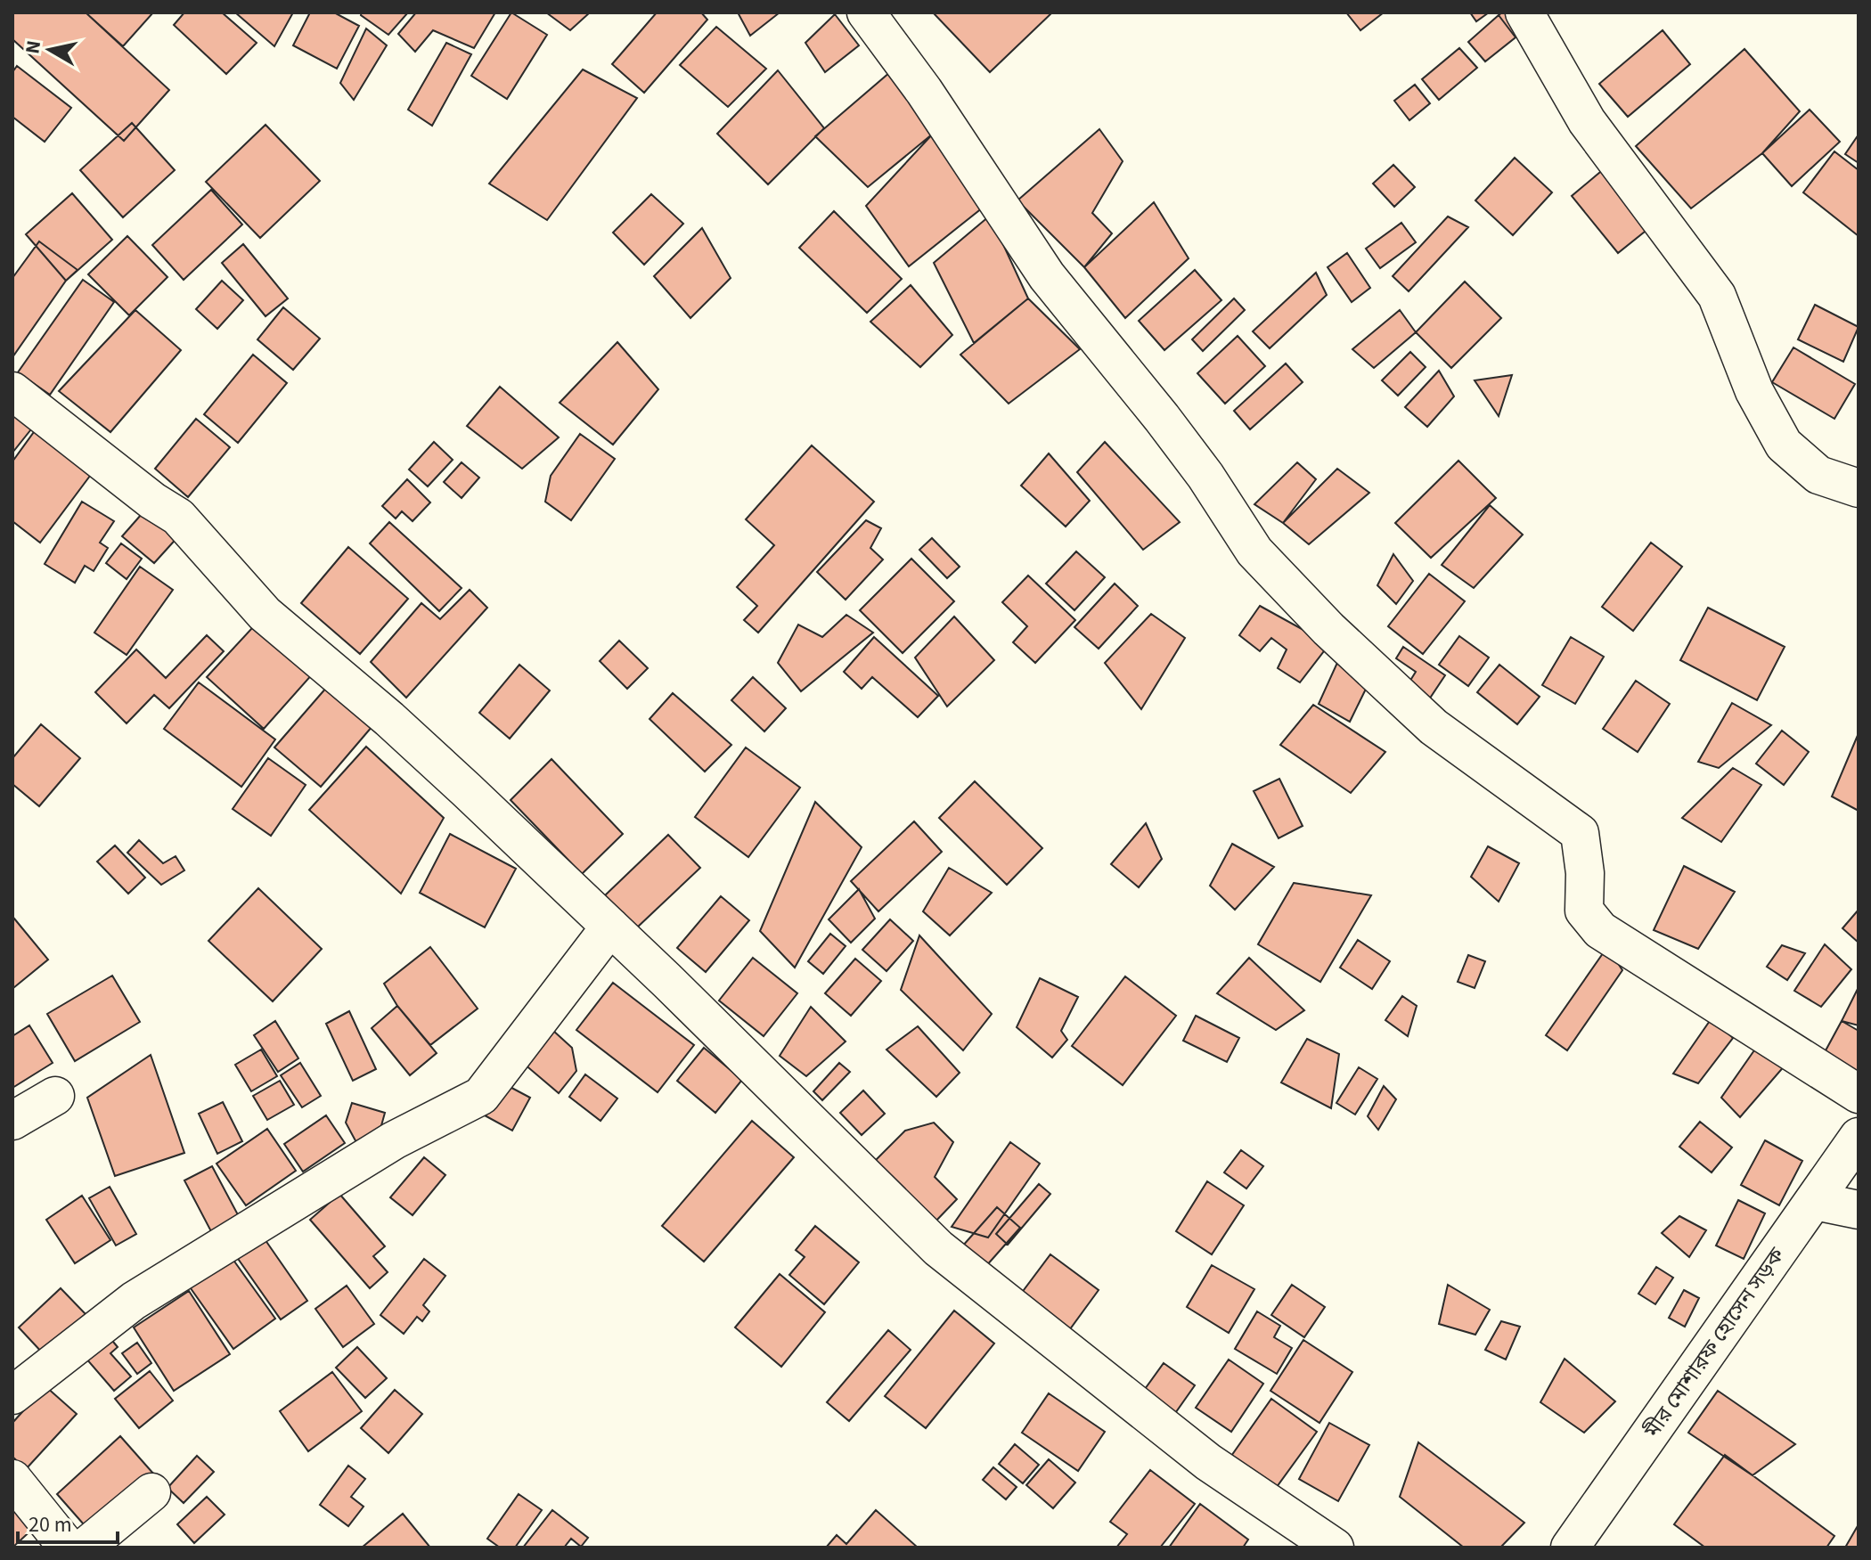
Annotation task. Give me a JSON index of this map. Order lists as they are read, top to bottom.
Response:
{
  "streets": {
    "street": ["মীর মোশারফ হোসেন সড়ক"]
  },
  "scale_bar": "20 m",
  "north": "left"
}
